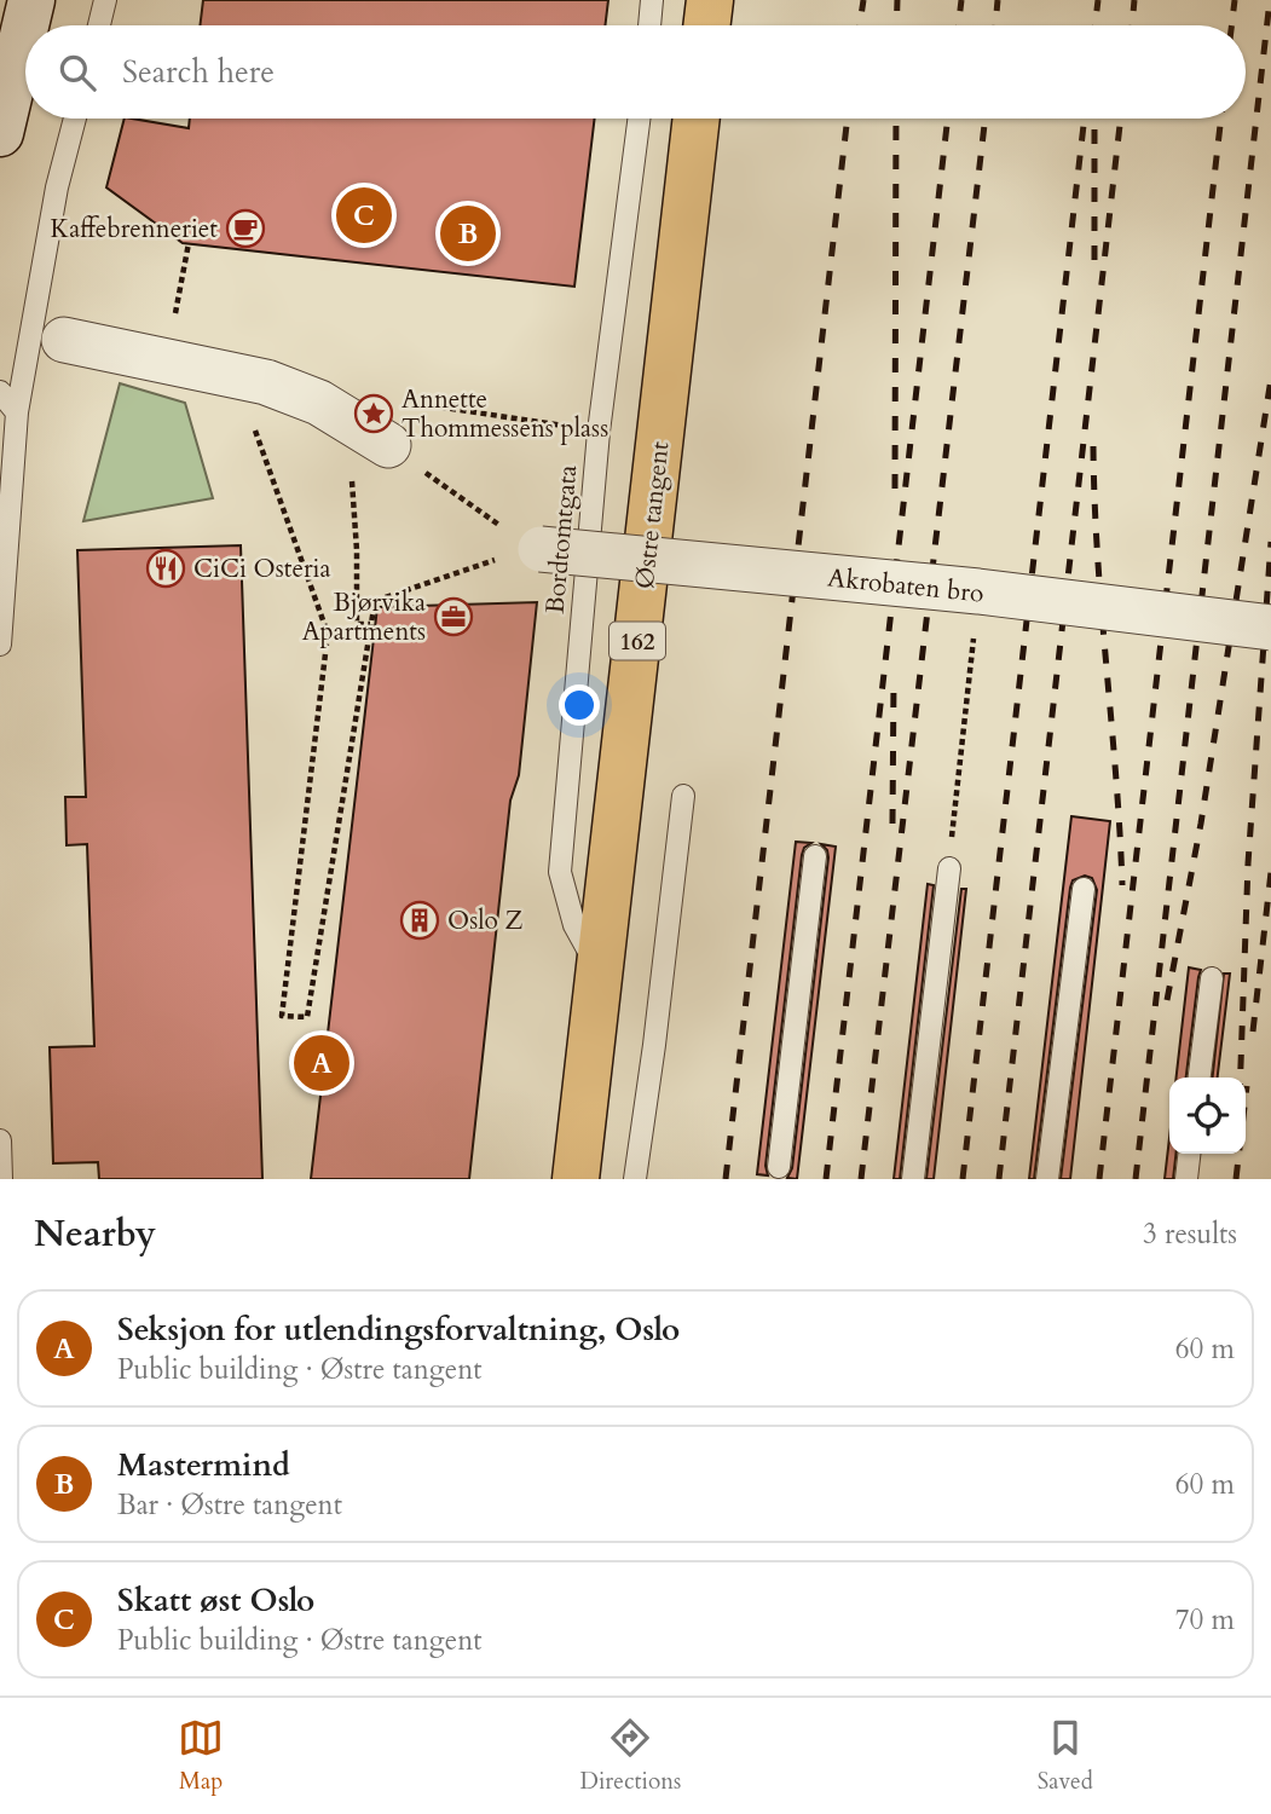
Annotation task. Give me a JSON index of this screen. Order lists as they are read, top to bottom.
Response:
{
  "streets": {
    "highway": ["Østre tangent", "162"],
    "street": ["Akrobaten bro"],
    "lane": ["Bordtomtgata"]
  },
  "crossings": [
    ["Østre tangent", "Bordtomtgata"]
  ],
  "places": {
    "cafe": ["Kaffebrenneriet"],
    "place": ["Annette Thommessens plass"],
    "restaurant": ["CiCi Osteria"],
    "office": ["Bjørvika Apartments"],
    "building": ["Oslo Z"]
  },
  "page": {
    "search": "Search here",
    "pins": ["C", "B", "A"],
    "heading": ["Nearby", "3 results"],
    "list": [
      {
        "mark": "A",
        "name": "Seksjon for utlendingsforvaltning, Oslo",
        "note": "Public building · Østre tangent",
        "value": "60 m"
      },
      {
        "mark": "B",
        "name": "Mastermind",
        "note": "Bar · Østre tangent",
        "value": "60 m"
      },
      {
        "mark": "C",
        "name": "Skatt øst Oslo",
        "note": "Public building · Østre tangent",
        "value": "70 m"
      }
    ],
    "nav": ["Map", "Directions", "Saved"]
  }
}
